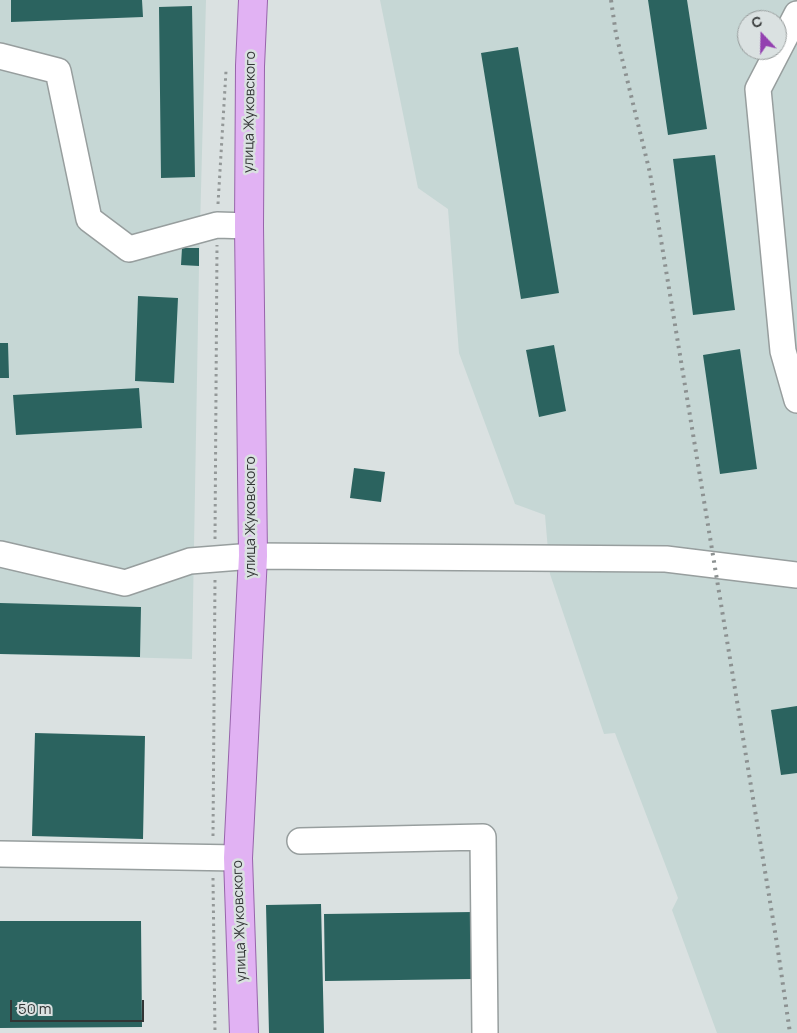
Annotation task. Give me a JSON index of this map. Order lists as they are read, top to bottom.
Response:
{
  "streets": {
    "main road": ["улица Жуковского"]
  },
  "scale_bar": "50 m",
  "north": "top"
}
